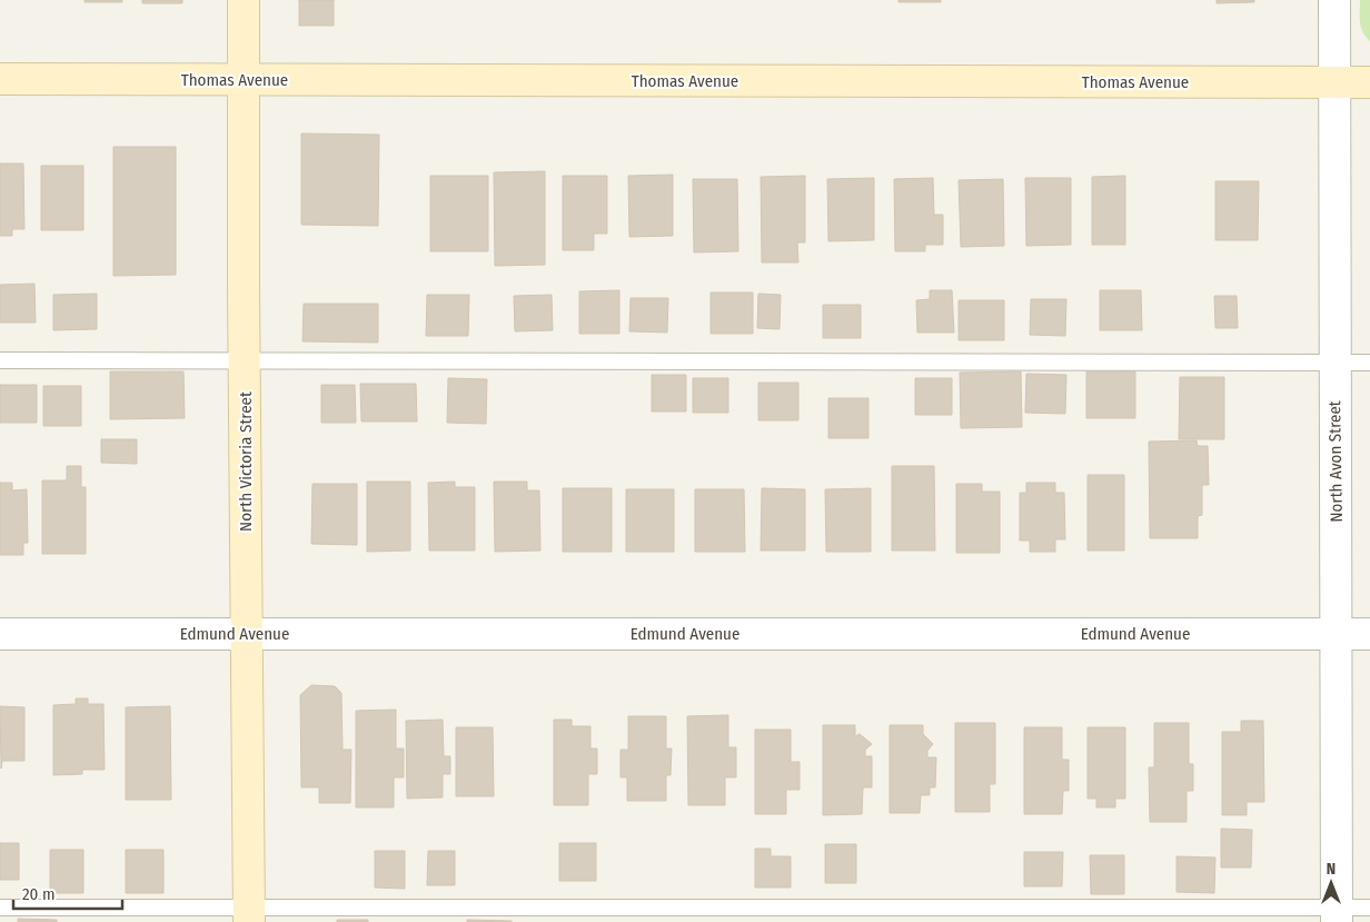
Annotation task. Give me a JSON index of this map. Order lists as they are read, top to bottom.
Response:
{
  "streets": {
    "street": [
      "Thomas Avenue",
      "North Victoria Street",
      "North Avon Street",
      "Edmund Avenue"
    ]
  },
  "crossings": [
    ["Thomas Avenue", "North Victoria Street"],
    ["Thomas Avenue", "North Avon Street"],
    ["North Victoria Street", "Edmund Avenue"],
    ["North Avon Street", "Edmund Avenue"]
  ],
  "scale_bar": "20 m",
  "north": "top"
}
